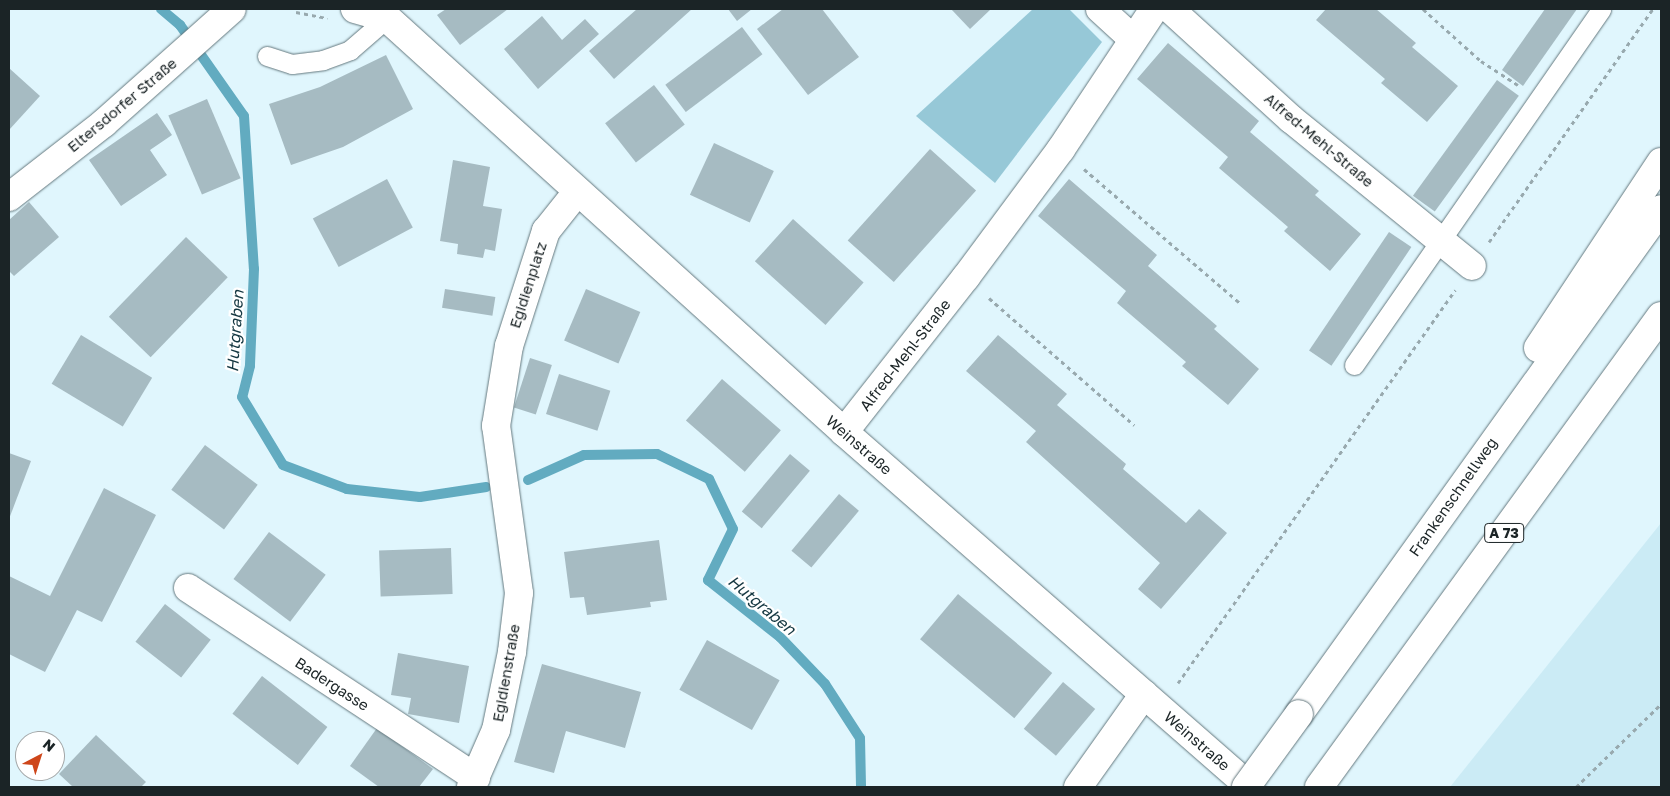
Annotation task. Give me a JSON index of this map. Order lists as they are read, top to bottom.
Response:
{
  "streets": {
    "main road": [
      "Eltersdorfer Straße",
      "Alfred-Mehl-Straße",
      "Egidienplatz",
      "Weinstraße",
      "Frankenschnellweg",
      "A 73",
      "Egidienstraße",
      "Badergasse"
    ]
  },
  "crossings": [
    ["Alfred-Mehl-Straße", "Weinstraße"],
    ["Egidienplatz", "Weinstraße"],
    ["Egidienplatz", "Egidienstraße"],
    ["Egidienstraße", "Badergasse"]
  ],
  "water": ["Hutgraben"],
  "north": "top right"
}
